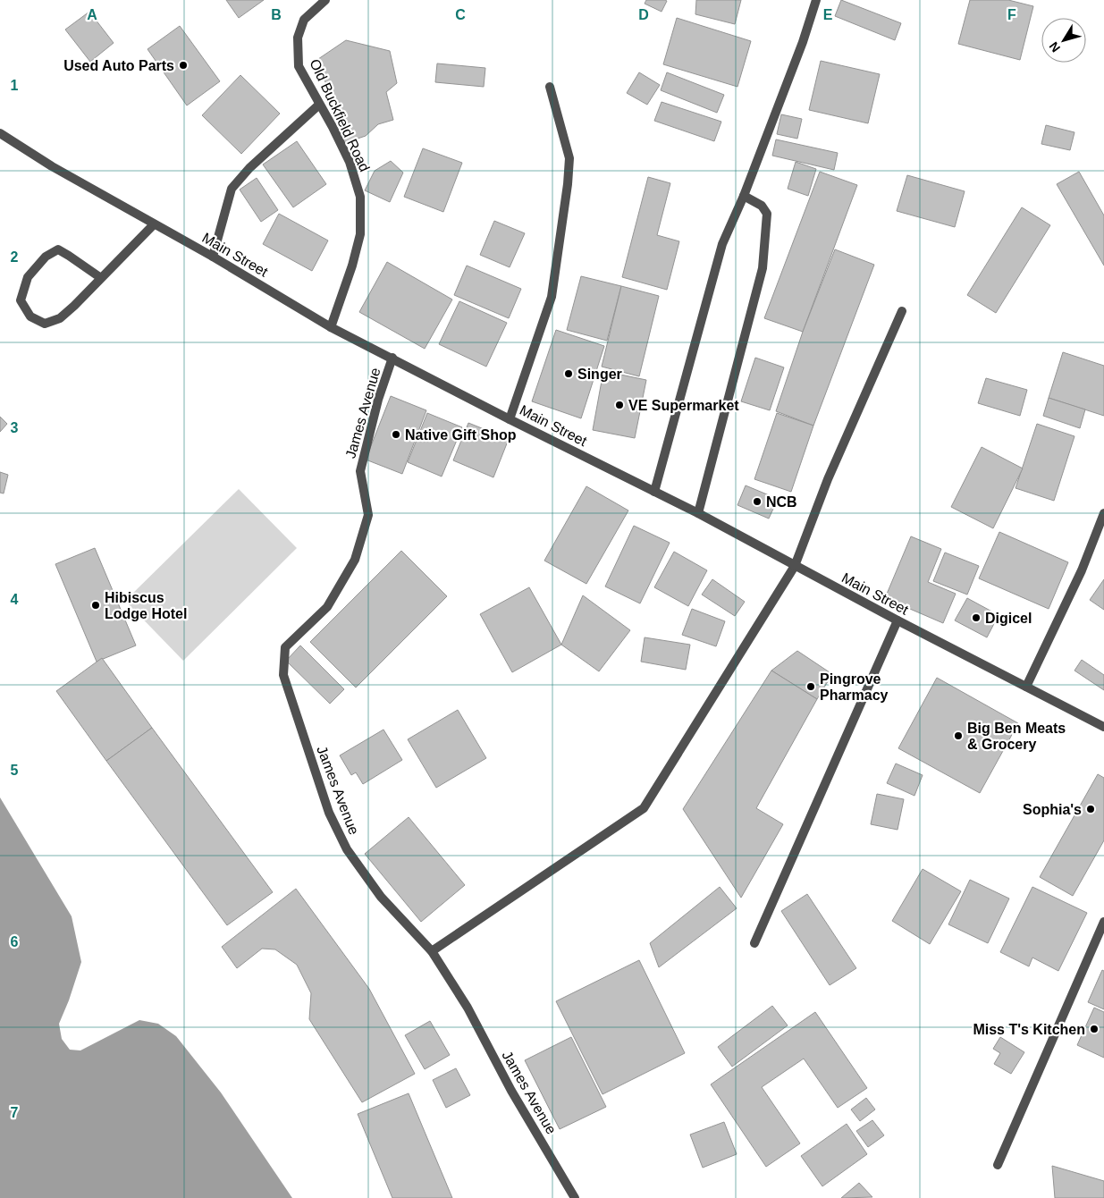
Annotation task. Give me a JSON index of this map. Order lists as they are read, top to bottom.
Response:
{
  "streets": {
    "street": ["Old Buckfield Road", "Main Street", "James Avenue"]
  },
  "crossings": [
    ["Old Buckfield Road", "Main Street"],
    ["Main Street", "James Avenue"]
  ],
  "places": [
    "Used Auto Parts",
    "Singer",
    "VE Supermarket",
    "Native Gift Shop",
    "NCB",
    "Hibiscus Lodge Hotel",
    "Digicel",
    "Pingrove Pharmacy",
    "Big Ben Meats & Grocery",
    "Sophia's",
    "Miss T's Kitchen"
  ],
  "north": "bottom left",
  "grid": {
    "columns": [
      "A",
      "B",
      "C",
      "D",
      "E",
      "F"
    ],
    "rows": [
      "1",
      "2",
      "3",
      "4",
      "5",
      "6",
      "7"
    ]
  }
}
